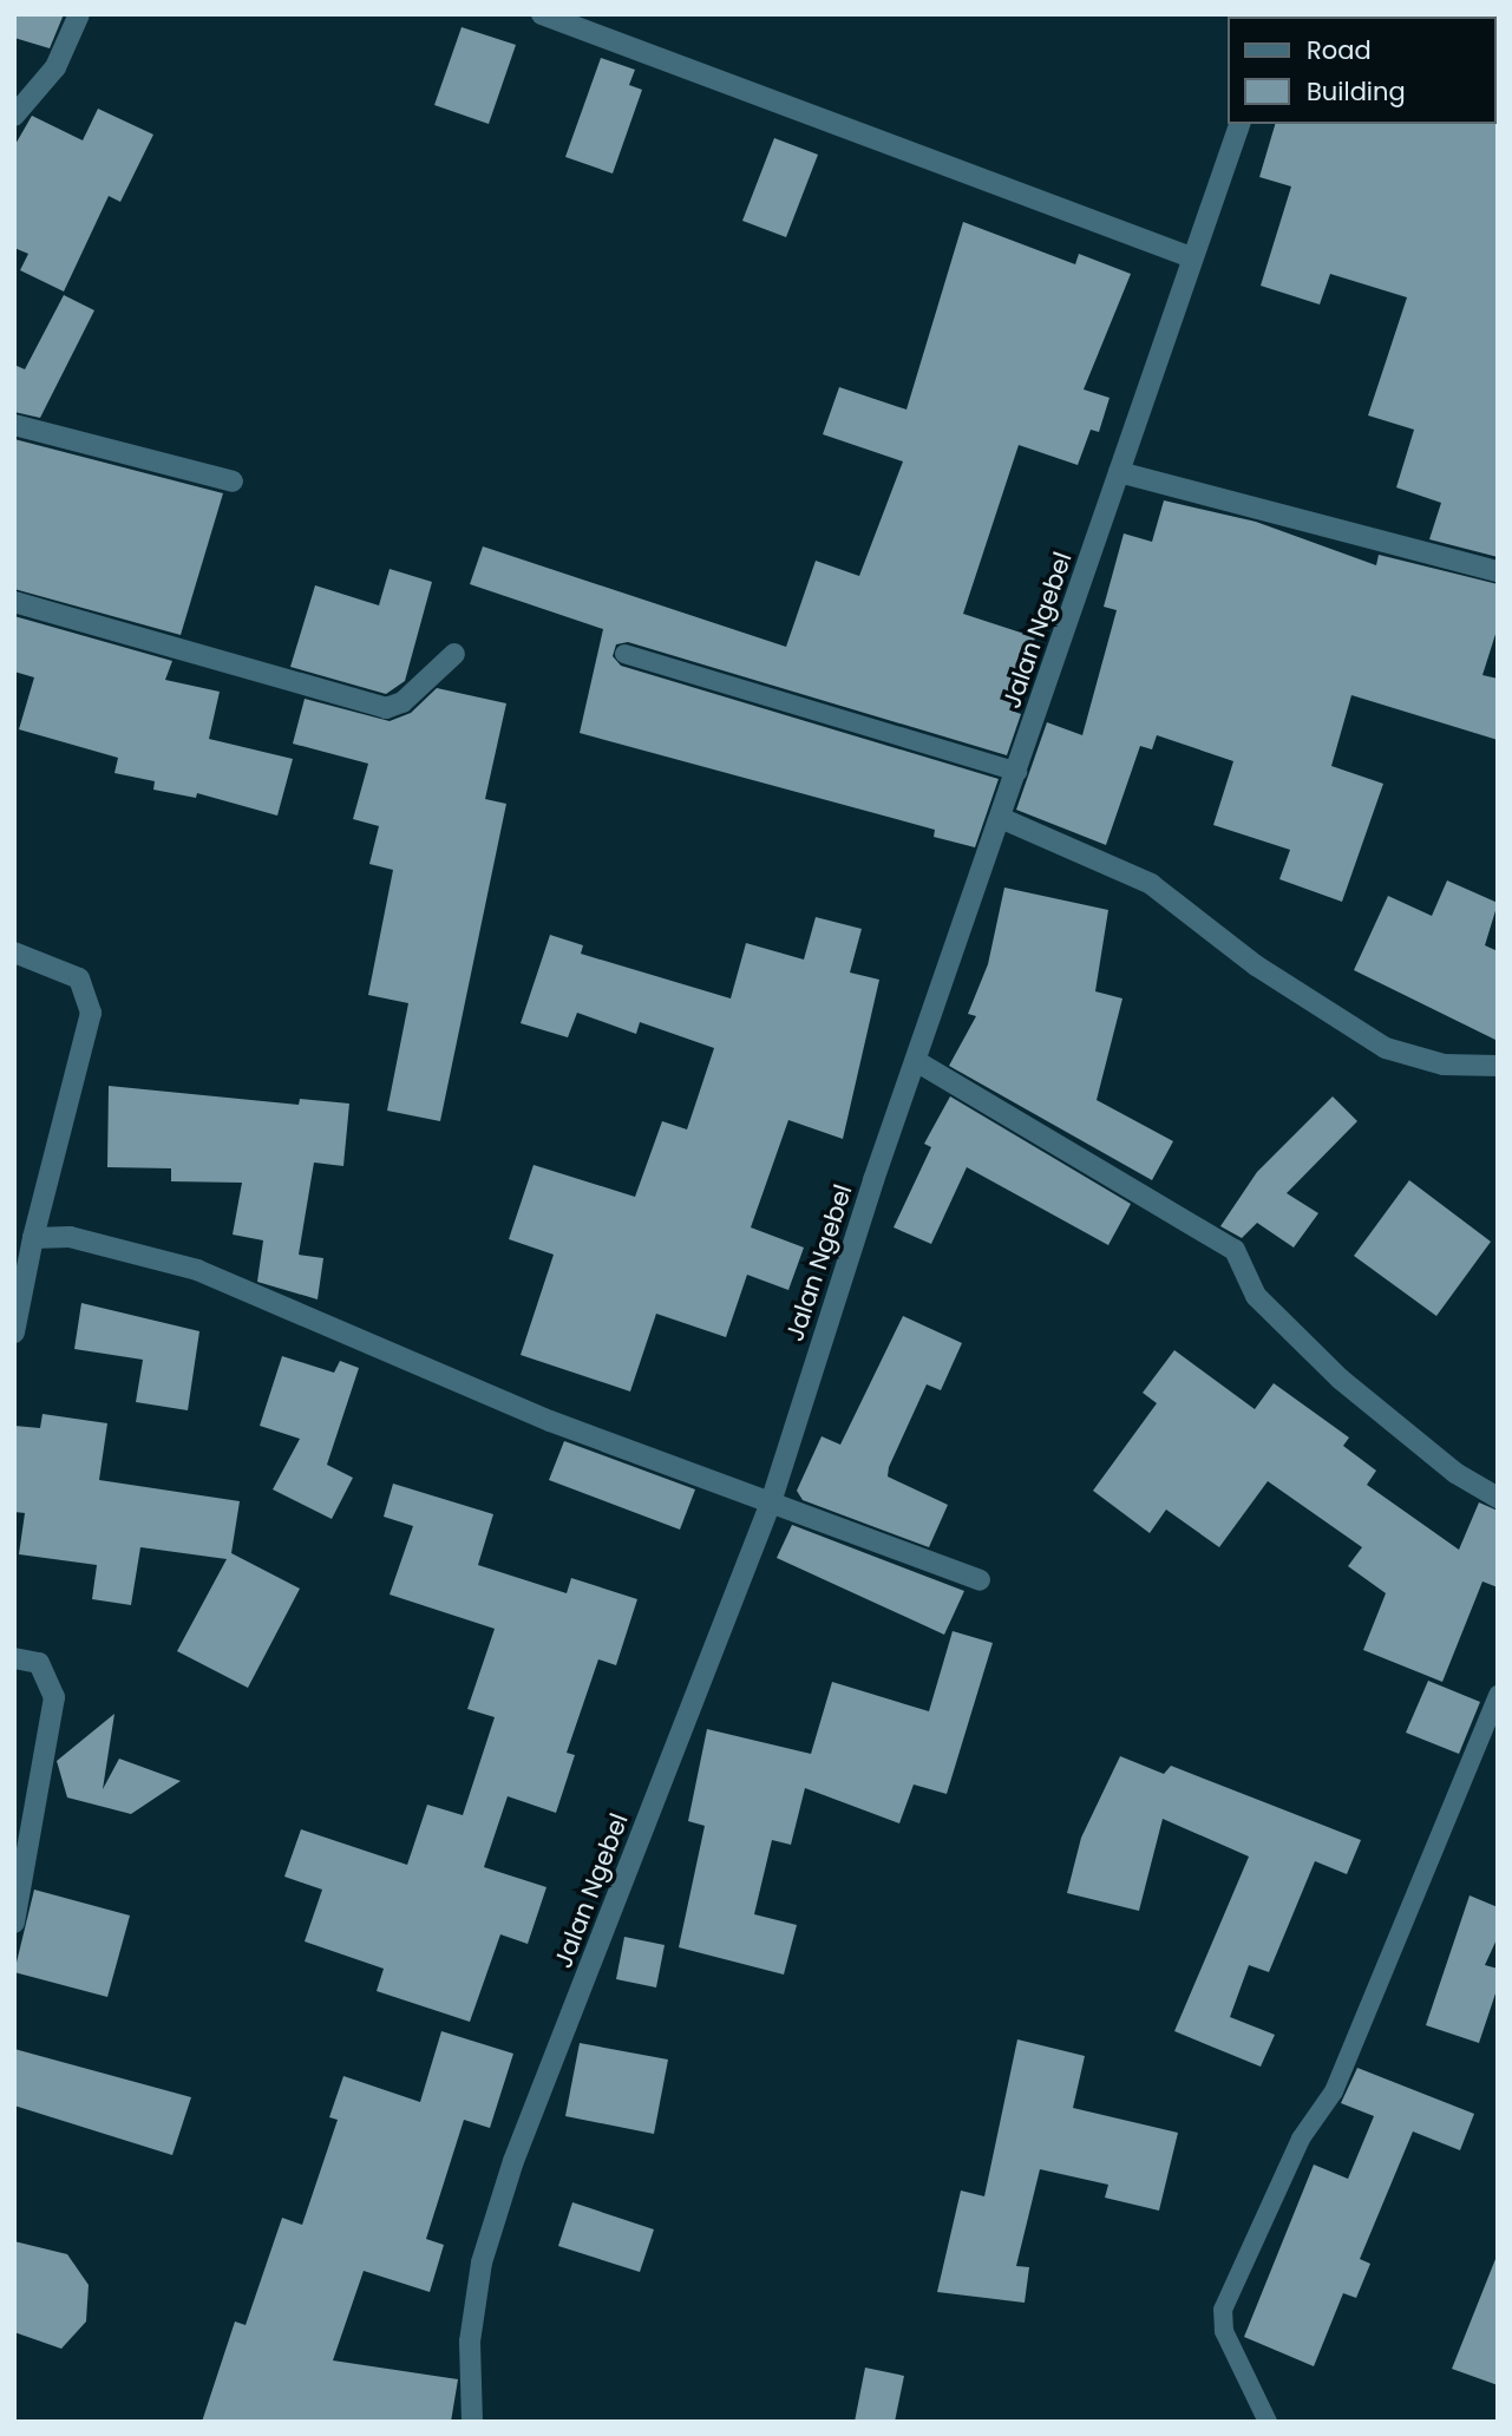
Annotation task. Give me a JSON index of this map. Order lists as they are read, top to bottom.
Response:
{
  "streets": {
    "street": ["Jalan Ngebel"]
  },
  "legend": ["Road", "Building"]
}
